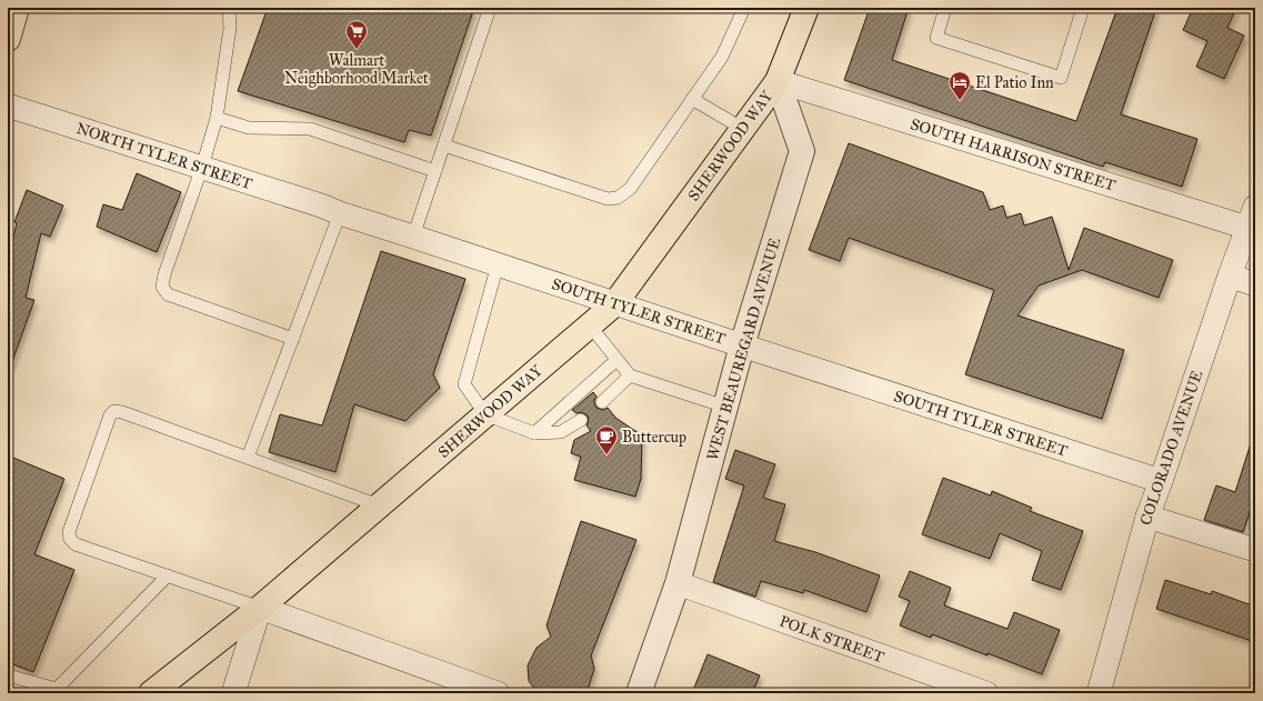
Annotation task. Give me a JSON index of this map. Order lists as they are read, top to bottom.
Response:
{
  "streets": {
    "main road": ["SHERWOOD WAY"],
    "street": [
      "SOUTH HARRISON STREET",
      "NORTH TYLER STREET",
      "SOUTH TYLER STREET",
      "WEST BEAUREGARD AVENUE",
      "COLORADO AVENUE",
      "POLK STREET"
    ]
  },
  "crossings": [
    ["SHERWOOD WAY", "SOUTH HARRISON STREET"],
    ["SHERWOOD WAY", "SOUTH TYLER STREET"],
    ["SHERWOOD WAY", "WEST BEAUREGARD AVENUE"],
    ["SOUTH HARRISON STREET", "WEST BEAUREGARD AVENUE"],
    ["SOUTH HARRISON STREET", "COLORADO AVENUE"],
    ["NORTH TYLER STREET", "SOUTH TYLER STREET"],
    ["SOUTH TYLER STREET", "WEST BEAUREGARD AVENUE"],
    ["SOUTH TYLER STREET", "COLORADO AVENUE"],
    ["WEST BEAUREGARD AVENUE", "POLK STREET"]
  ],
  "places": {
    "supermarket": ["Walmart Neighborhood Market"],
    "hotel": ["El Patio Inn"],
    "cafe": ["Buttercup"]
  }
}
